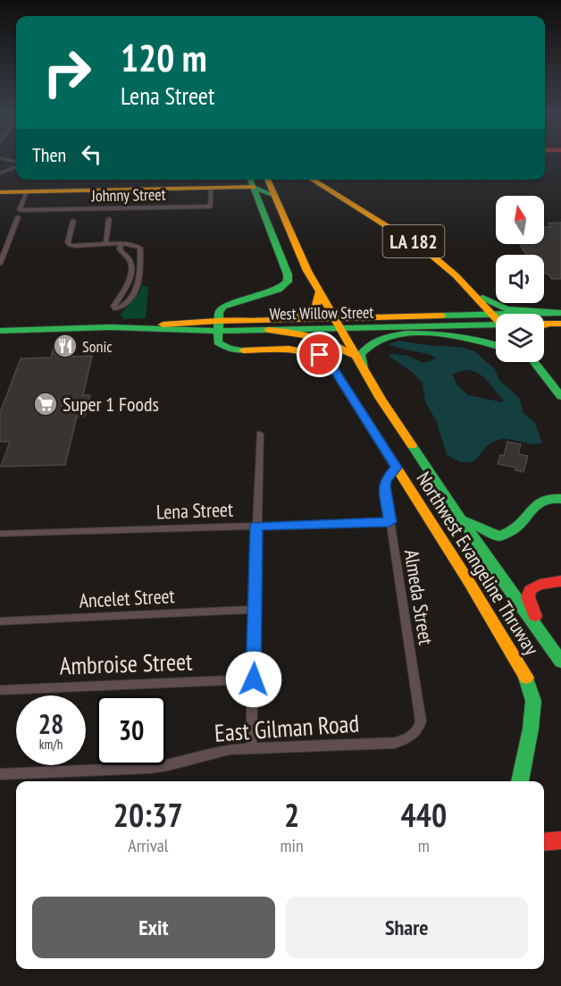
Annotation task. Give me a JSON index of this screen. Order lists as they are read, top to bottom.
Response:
{
  "streets": {
    "main road": ["LA 182", "West Willow Street", "Northwest Evangeline Thruway"],
    "street": [
      "Johnny Street",
      "Lena Street",
      "Almeda Street",
      "Ancelet Street",
      "Ambroise Street",
      "East Gilman Road"
    ]
  },
  "crossings": [
    ["LA 182", "West Willow Street"],
    ["West Willow Street", "Northwest Evangeline Thruway"],
    ["Lena Street", "Almeda Street"],
    ["Northwest Evangeline Thruway", "Almeda Street"],
    ["Almeda Street", "East Gilman Road"]
  ],
  "places": {
    "restaurant": ["Sonic"],
    "supermarket": ["Super 1 Foods"]
  },
  "north": "top",
  "page": {
    "turn": ["120 m", "Lena Street"],
    "then": "Then",
    "speed": "28 km/h",
    "limit": "30",
    "eta": [
      "20:37",
      "Arrival",
      "2",
      "min",
      "440",
      "m"
    ],
    "buttons": ["Exit", "Share"]
  }
}
